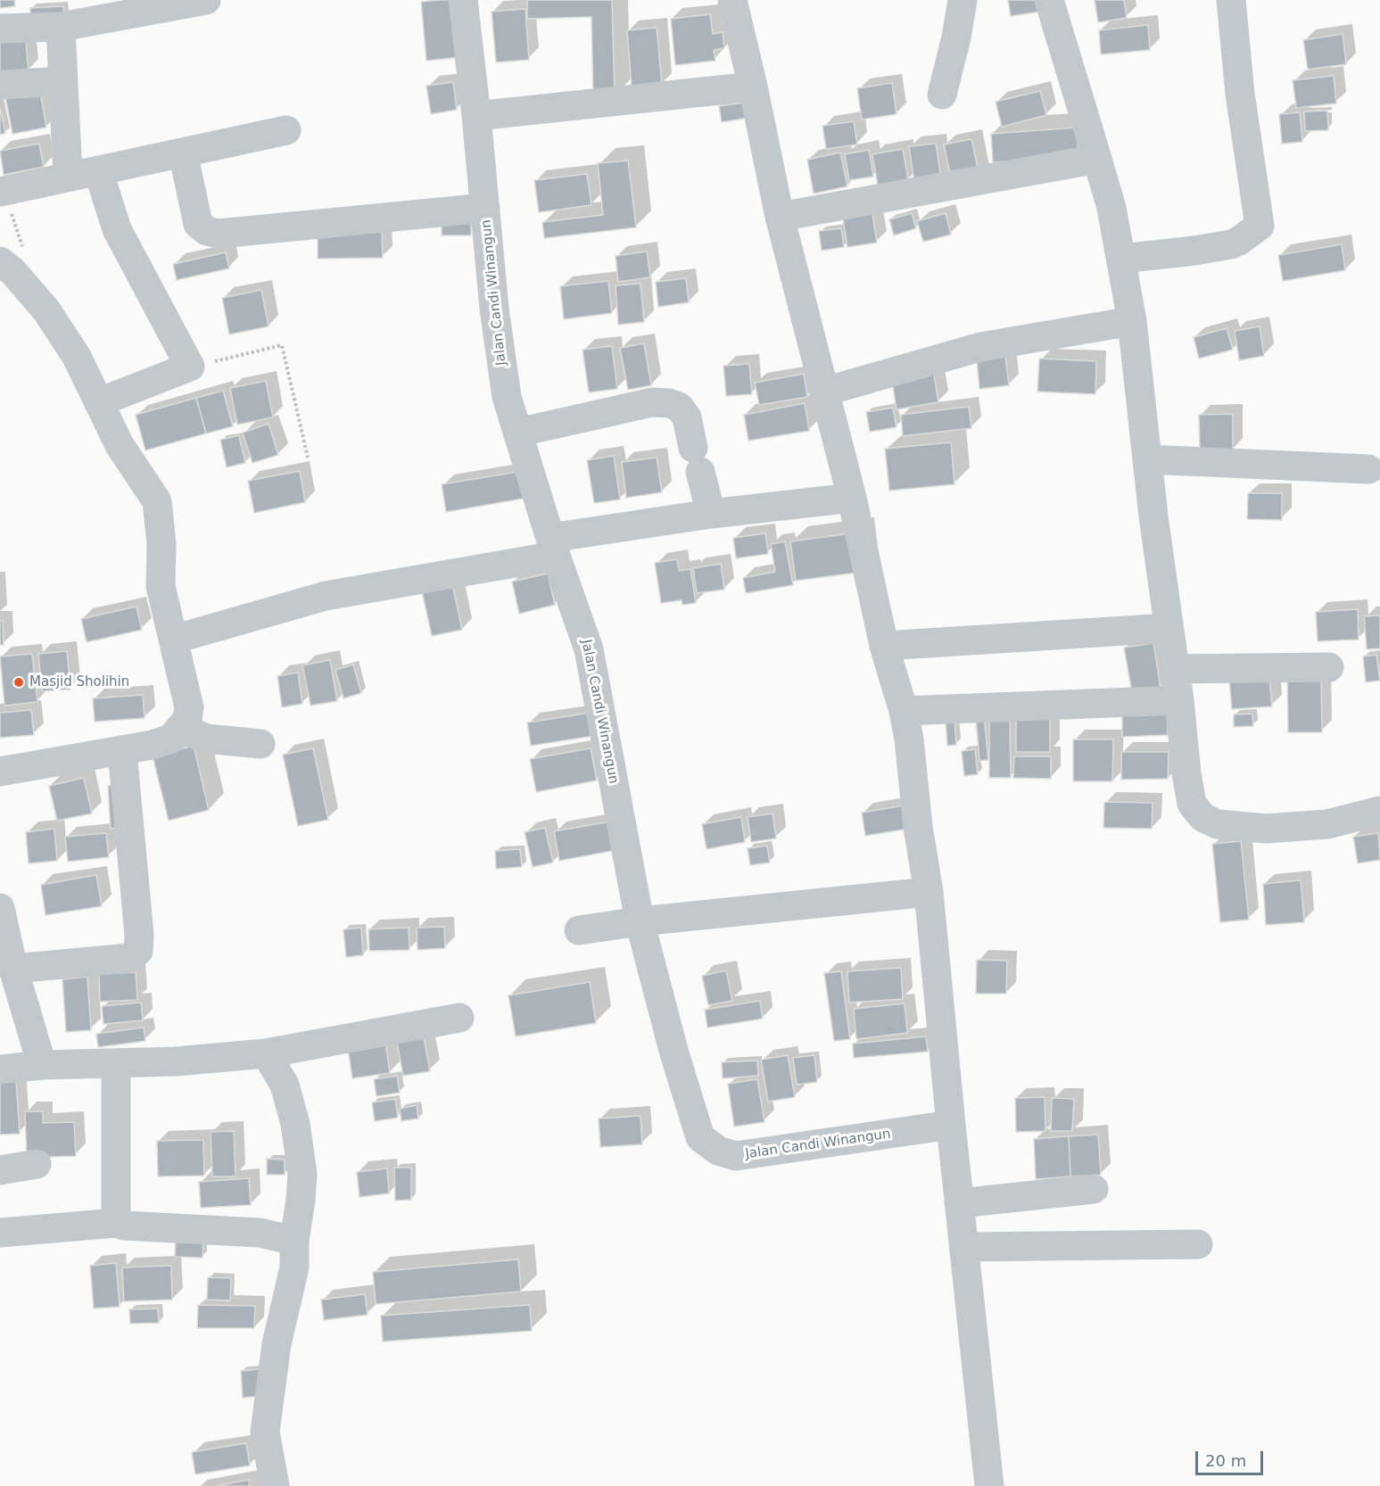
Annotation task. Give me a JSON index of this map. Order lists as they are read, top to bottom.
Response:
{
  "streets": {
    "street": ["Jalan Candi Winangun"]
  },
  "places": ["Masjid Sholihin"],
  "scale_bar": "20 m"
}
